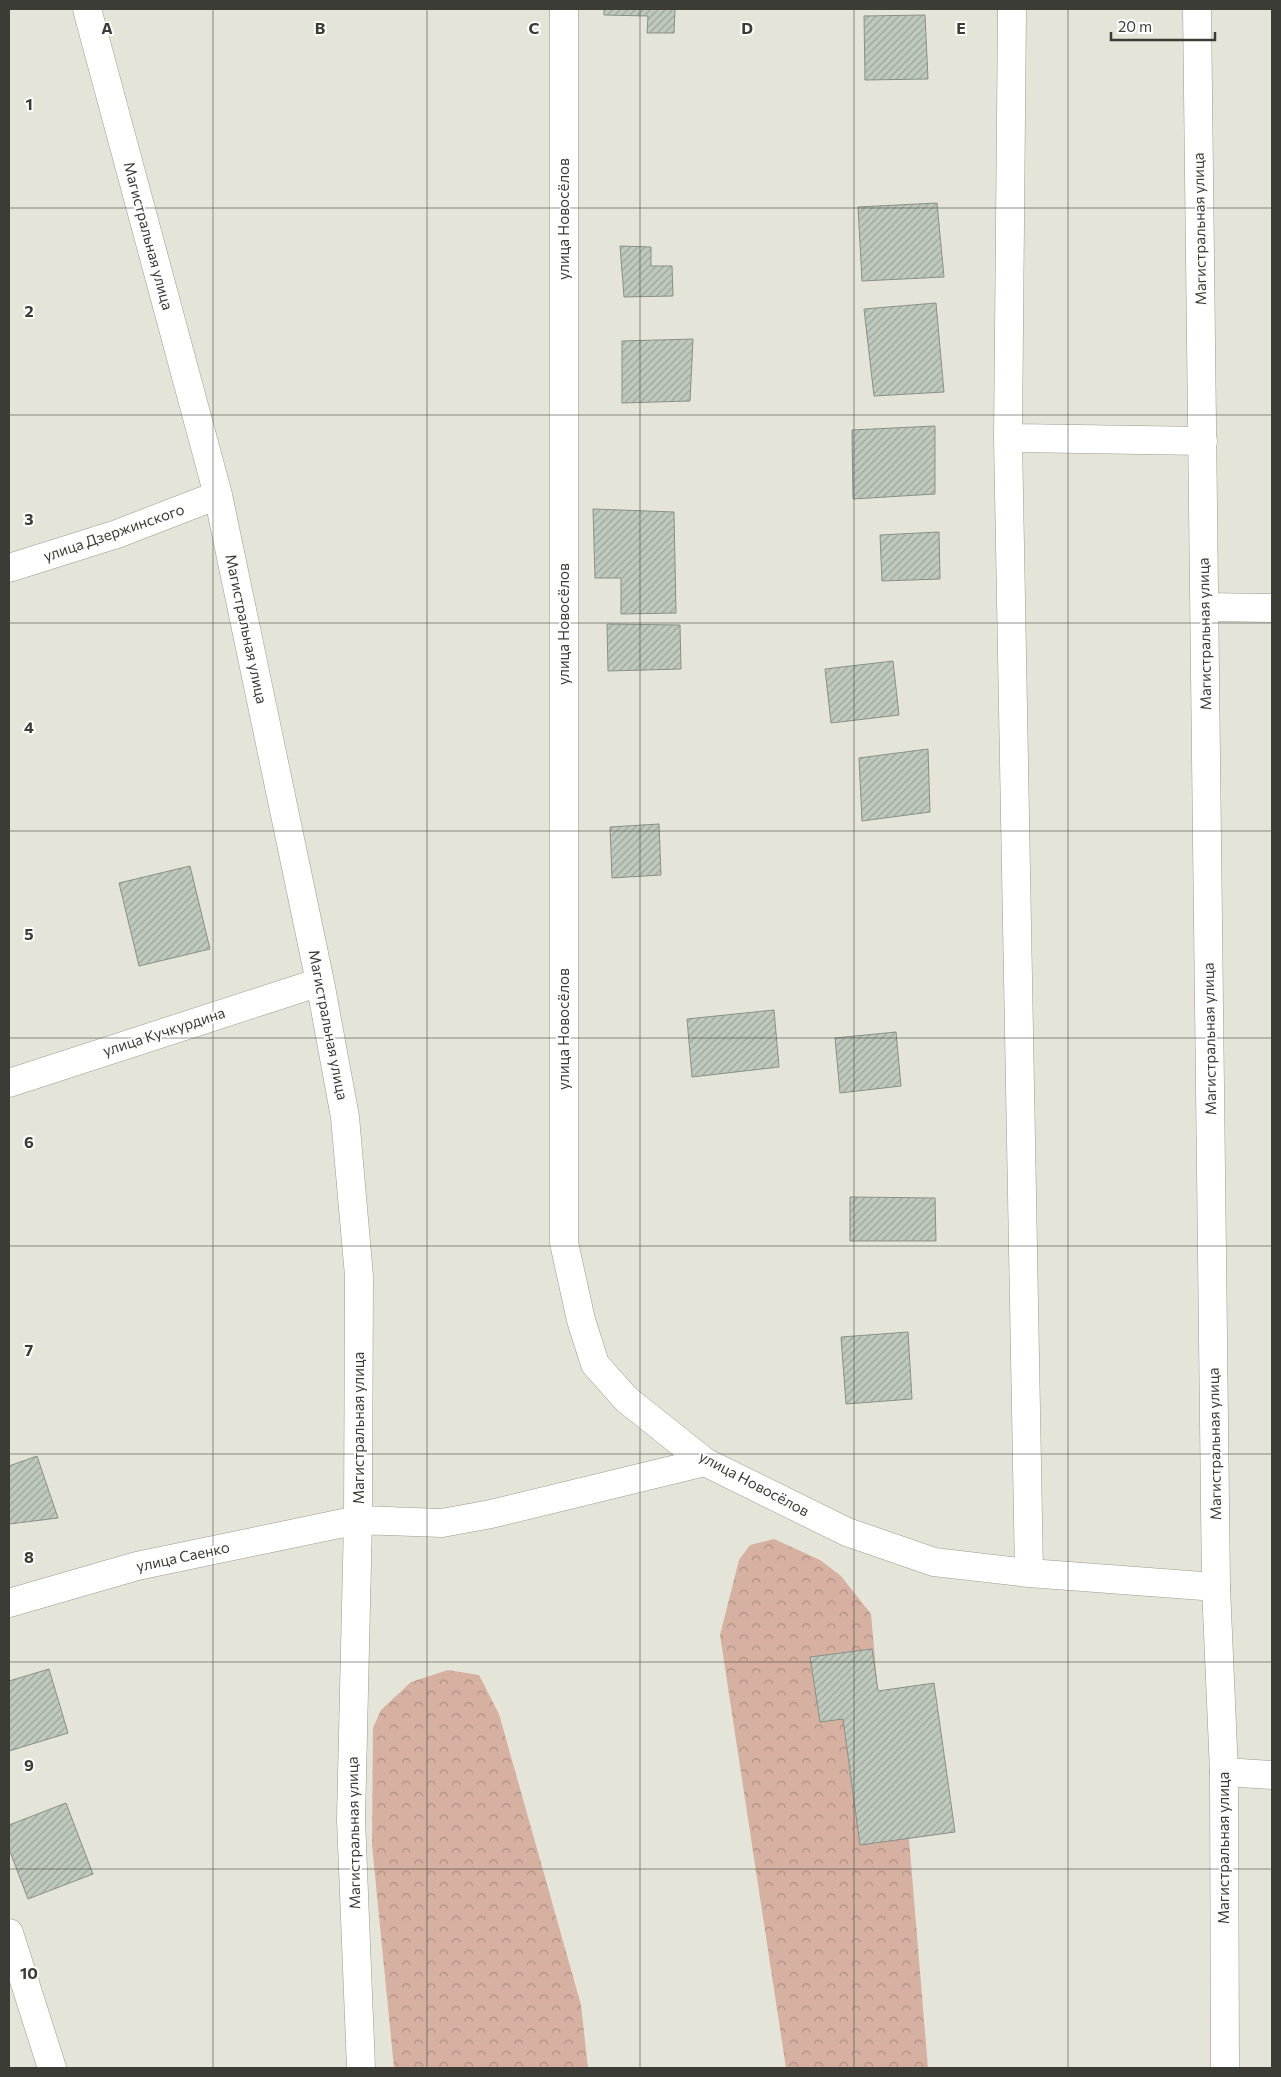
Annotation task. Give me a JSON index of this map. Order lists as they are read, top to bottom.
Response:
{
  "streets": {
    "street": [
      "улица Новосёлов",
      "Магистральная улица",
      "улица Дзержинского",
      "улица Кучкурдина",
      "улица Саенко"
    ]
  },
  "crossings": [
    ["улица Новосёлов", "Магистральная улица"],
    ["улица Новосёлов", "улица Саенко"],
    ["Магистральная улица", "улица Дзержинского"],
    ["Магистральная улица", "улица Кучкурдина"],
    ["Магистральная улица", "улица Саенко"]
  ],
  "scale_bar": "20 m",
  "grid": {
    "columns": [
      "A",
      "B",
      "C",
      "D",
      "E"
    ],
    "rows": [
      "1",
      "2",
      "3",
      "4",
      "5",
      "6",
      "7",
      "8",
      "9",
      "10"
    ]
  }
}
